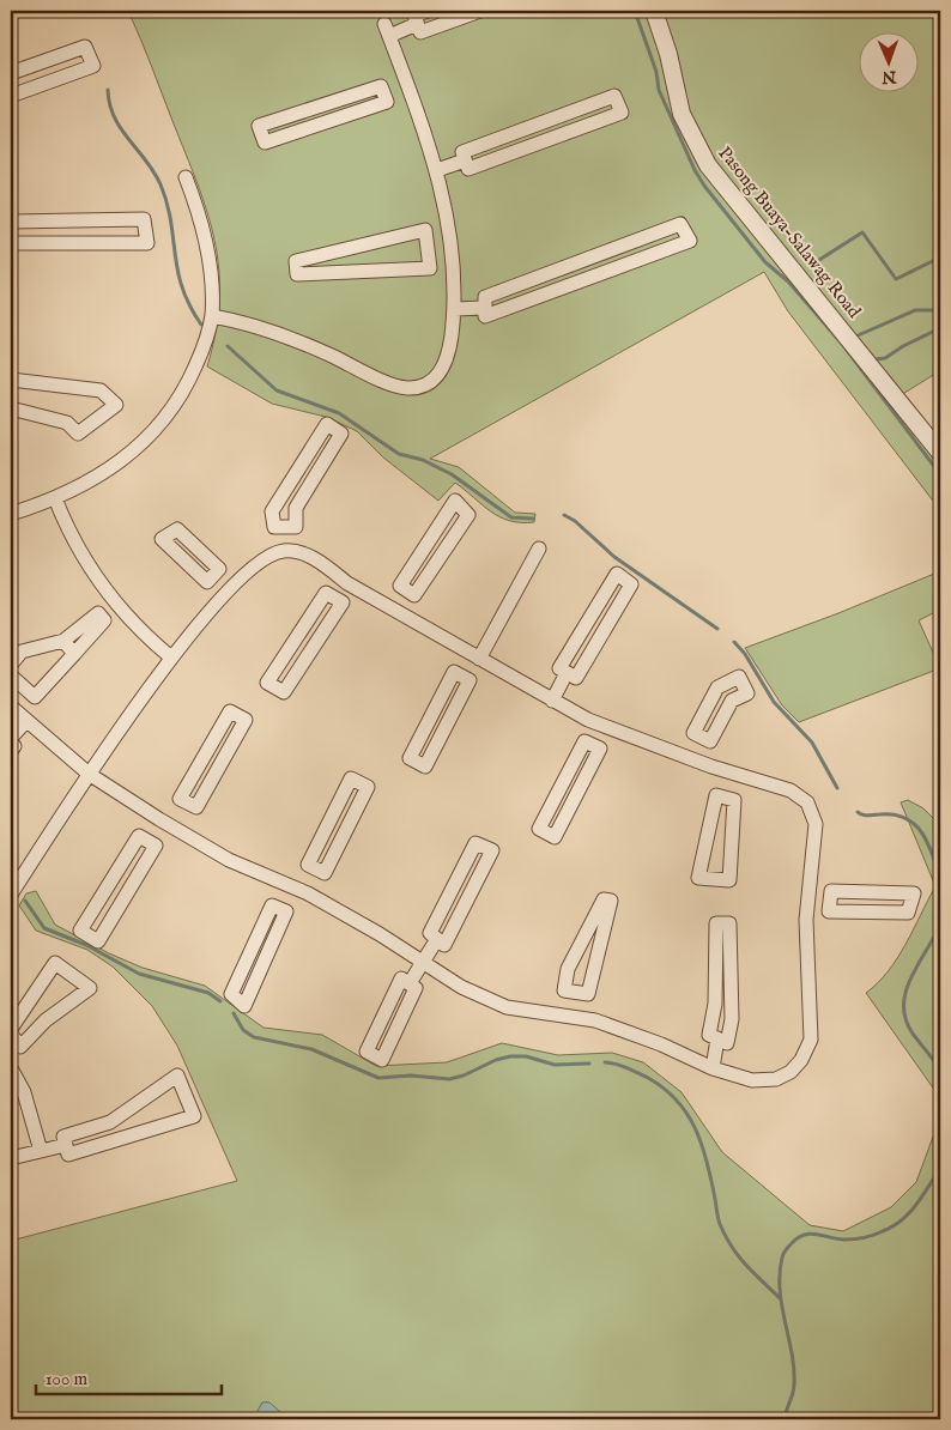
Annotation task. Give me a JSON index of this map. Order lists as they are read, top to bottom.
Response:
{
  "streets": {
    "street": ["Pasong Buaya-Salawag Road"]
  },
  "scale_bar": "100 m",
  "north": "bottom"
}
